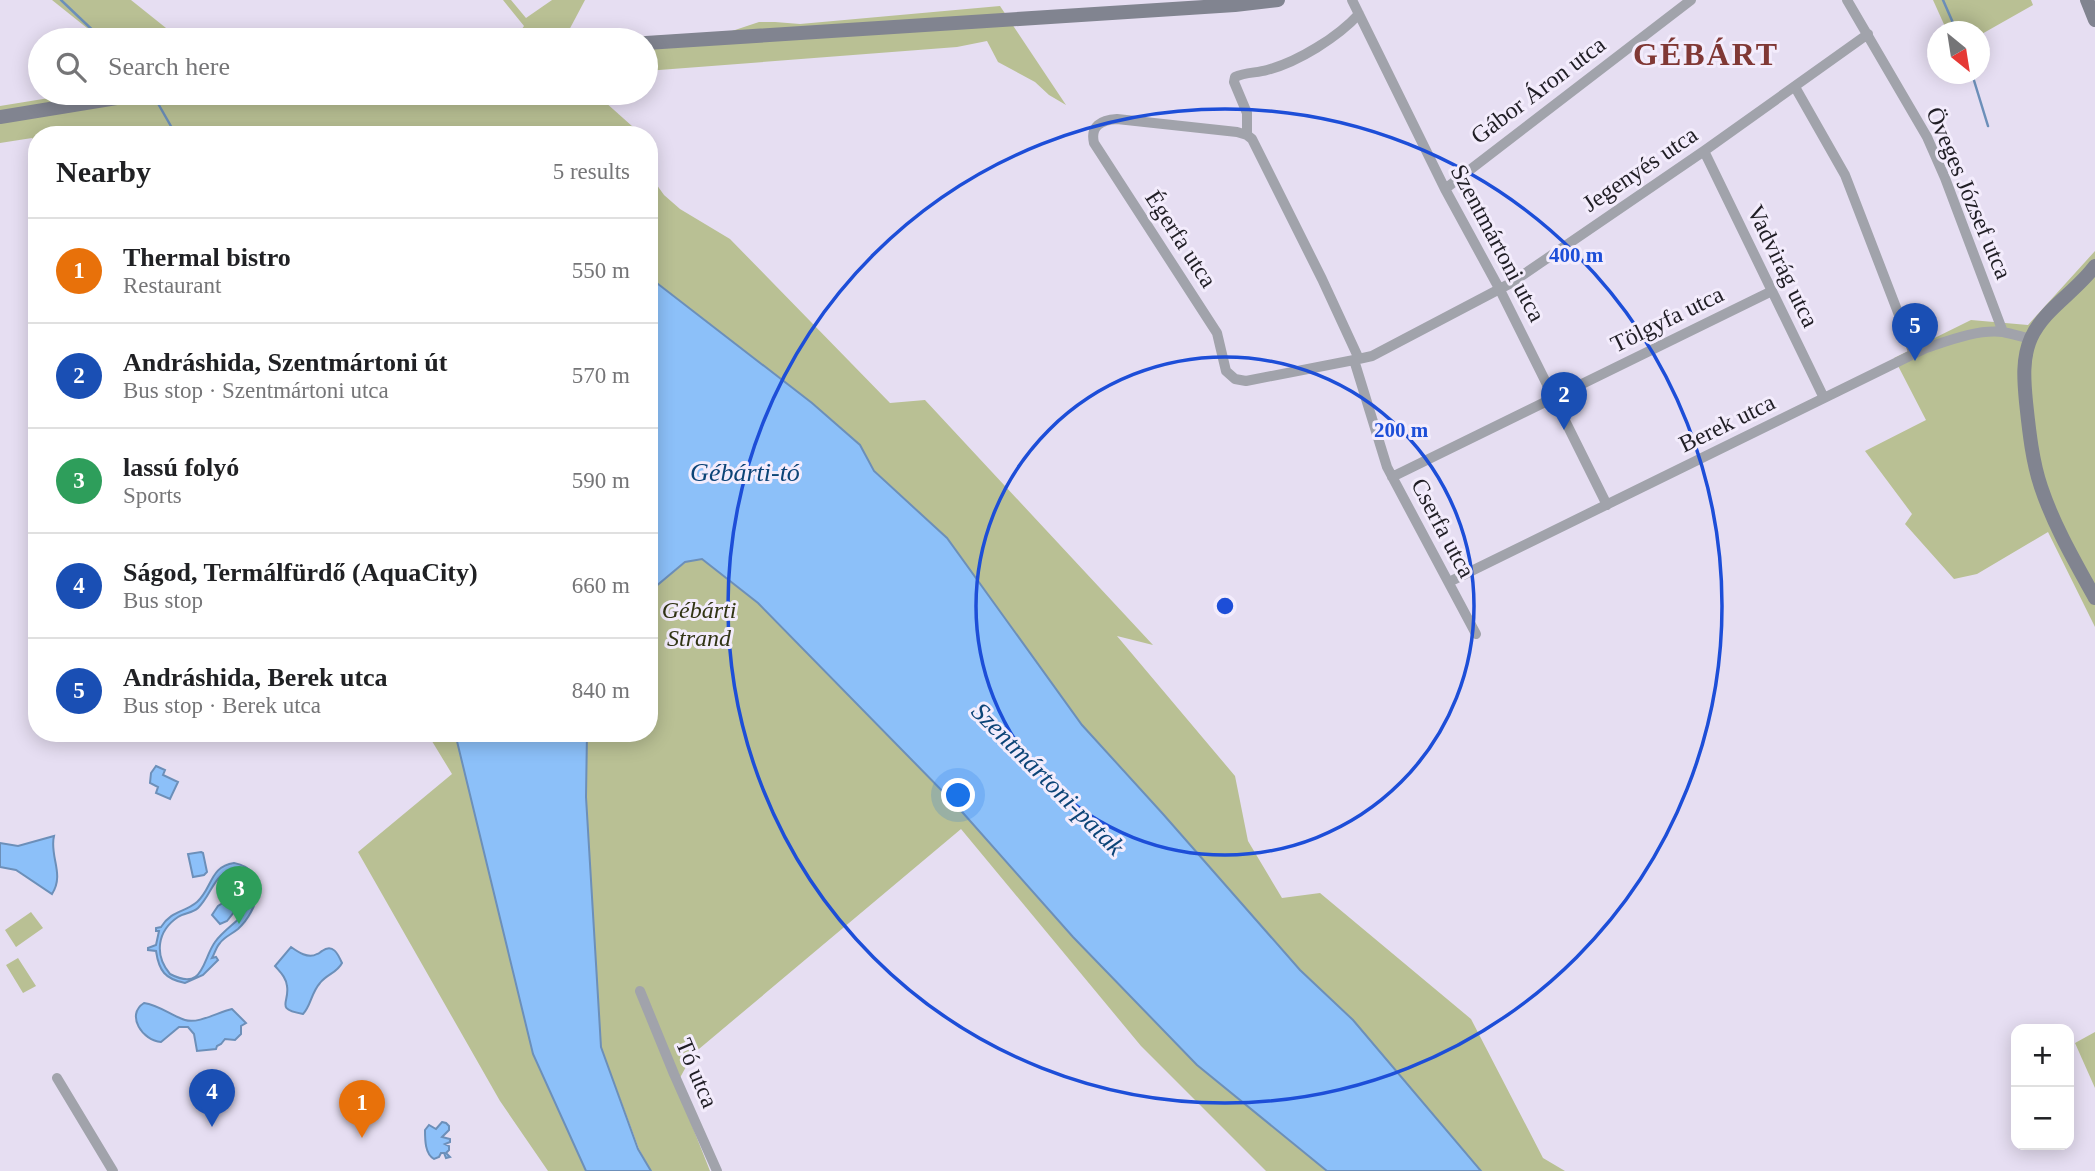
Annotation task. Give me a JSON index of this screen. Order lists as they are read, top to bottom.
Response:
{
  "streets": {
    "street": [
      "Gábor Áron utca",
      "Jegenyés utca",
      "Öveges József utca",
      "Égerfa utca",
      "Szentmártoni utca",
      "Vadvirág utca",
      "Tölgyfa utca",
      "Berek utca",
      "Cserfa utca",
      "Tó utca"
    ]
  },
  "crossings": [
    ["Gábor Áron utca", "Szentmártoni utca"],
    ["Jegenyés utca", "Öveges József utca"],
    ["Jegenyés utca", "Égerfa utca"],
    ["Jegenyés utca", "Szentmártoni utca"],
    ["Jegenyés utca", "Vadvirág utca"],
    ["Jegenyés utca", "Cserfa utca"],
    ["Öveges József utca", "Berek utca"],
    ["Égerfa utca", "Cserfa utca"],
    ["Szentmártoni utca", "Tölgyfa utca"],
    ["Szentmártoni utca", "Berek utca"],
    ["Szentmártoni utca", "Cserfa utca"],
    ["Vadvirág utca", "Tölgyfa utca"],
    ["Vadvirág utca", "Berek utca"],
    ["Tölgyfa utca", "Cserfa utca"],
    ["Berek utca", "Cserfa utca"]
  ],
  "districts": ["GÉBÁRT"],
  "water": ["Gébárti-tó", "Szentmártoni-patak"],
  "parks": ["Gébárti Strand"],
  "north": "bottom right",
  "page": {
    "search": "Search here",
    "heading": ["Nearby", "5 results"],
    "list": [
      {
        "mark": "1",
        "name": "Thermal bistro",
        "note": "Restaurant",
        "value": "550 m"
      },
      {
        "mark": "2",
        "name": "Andráshida, Szentmártoni út",
        "note": "Bus stop · Szentmártoni utca",
        "value": "570 m"
      },
      {
        "mark": "3",
        "name": "lassú folyó",
        "note": "Sports",
        "value": "590 m"
      },
      {
        "mark": "4",
        "name": "Ságod, Termálfürdő (AquaCity)",
        "note": "Bus stop",
        "value": "660 m"
      },
      {
        "mark": "5",
        "name": "Andráshida, Berek utca",
        "note": "Bus stop · Berek utca",
        "value": "840 m"
      }
    ],
    "pins": [
      "5",
      "2",
      "3",
      "4",
      "1"
    ],
    "map_buttons": ["+", "−"]
  },
  "rings": ["400 m", "200 m"]
}
